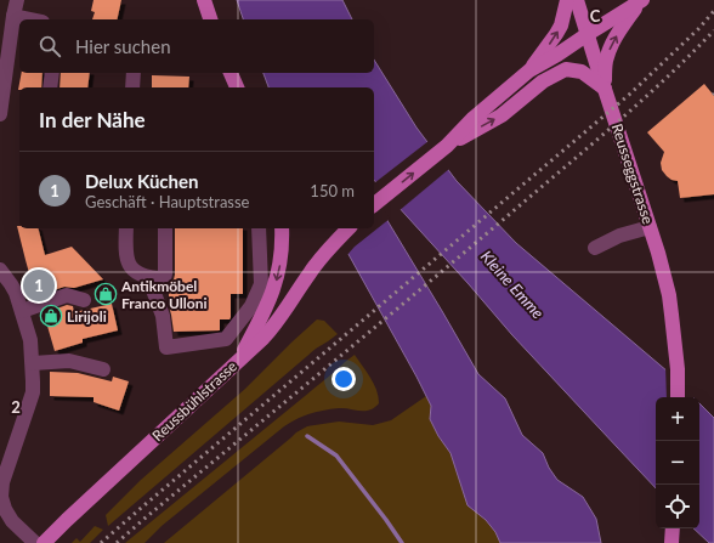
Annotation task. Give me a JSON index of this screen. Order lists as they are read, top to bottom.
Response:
{
  "streets": {
    "main road": ["Reusseggstrasse", "Reussbühlstrasse"]
  },
  "water": ["Kleine Emme"],
  "places": {
    "shop": ["Antikmöbel Franco Ulloni", "Lirijoli"]
  },
  "page": {
    "search": "Hier suchen",
    "heading": "In der Nähe",
    "list": [
      {
        "mark": "1",
        "name": "Delux Küchen",
        "note": "Geschäft · Hauptstrasse",
        "value": "150 m"
      }
    ],
    "pins": "1",
    "map_buttons": ["+", "−"]
  },
  "grid": {
    "columns": ["C"],
    "rows": ["2"]
  }
}
